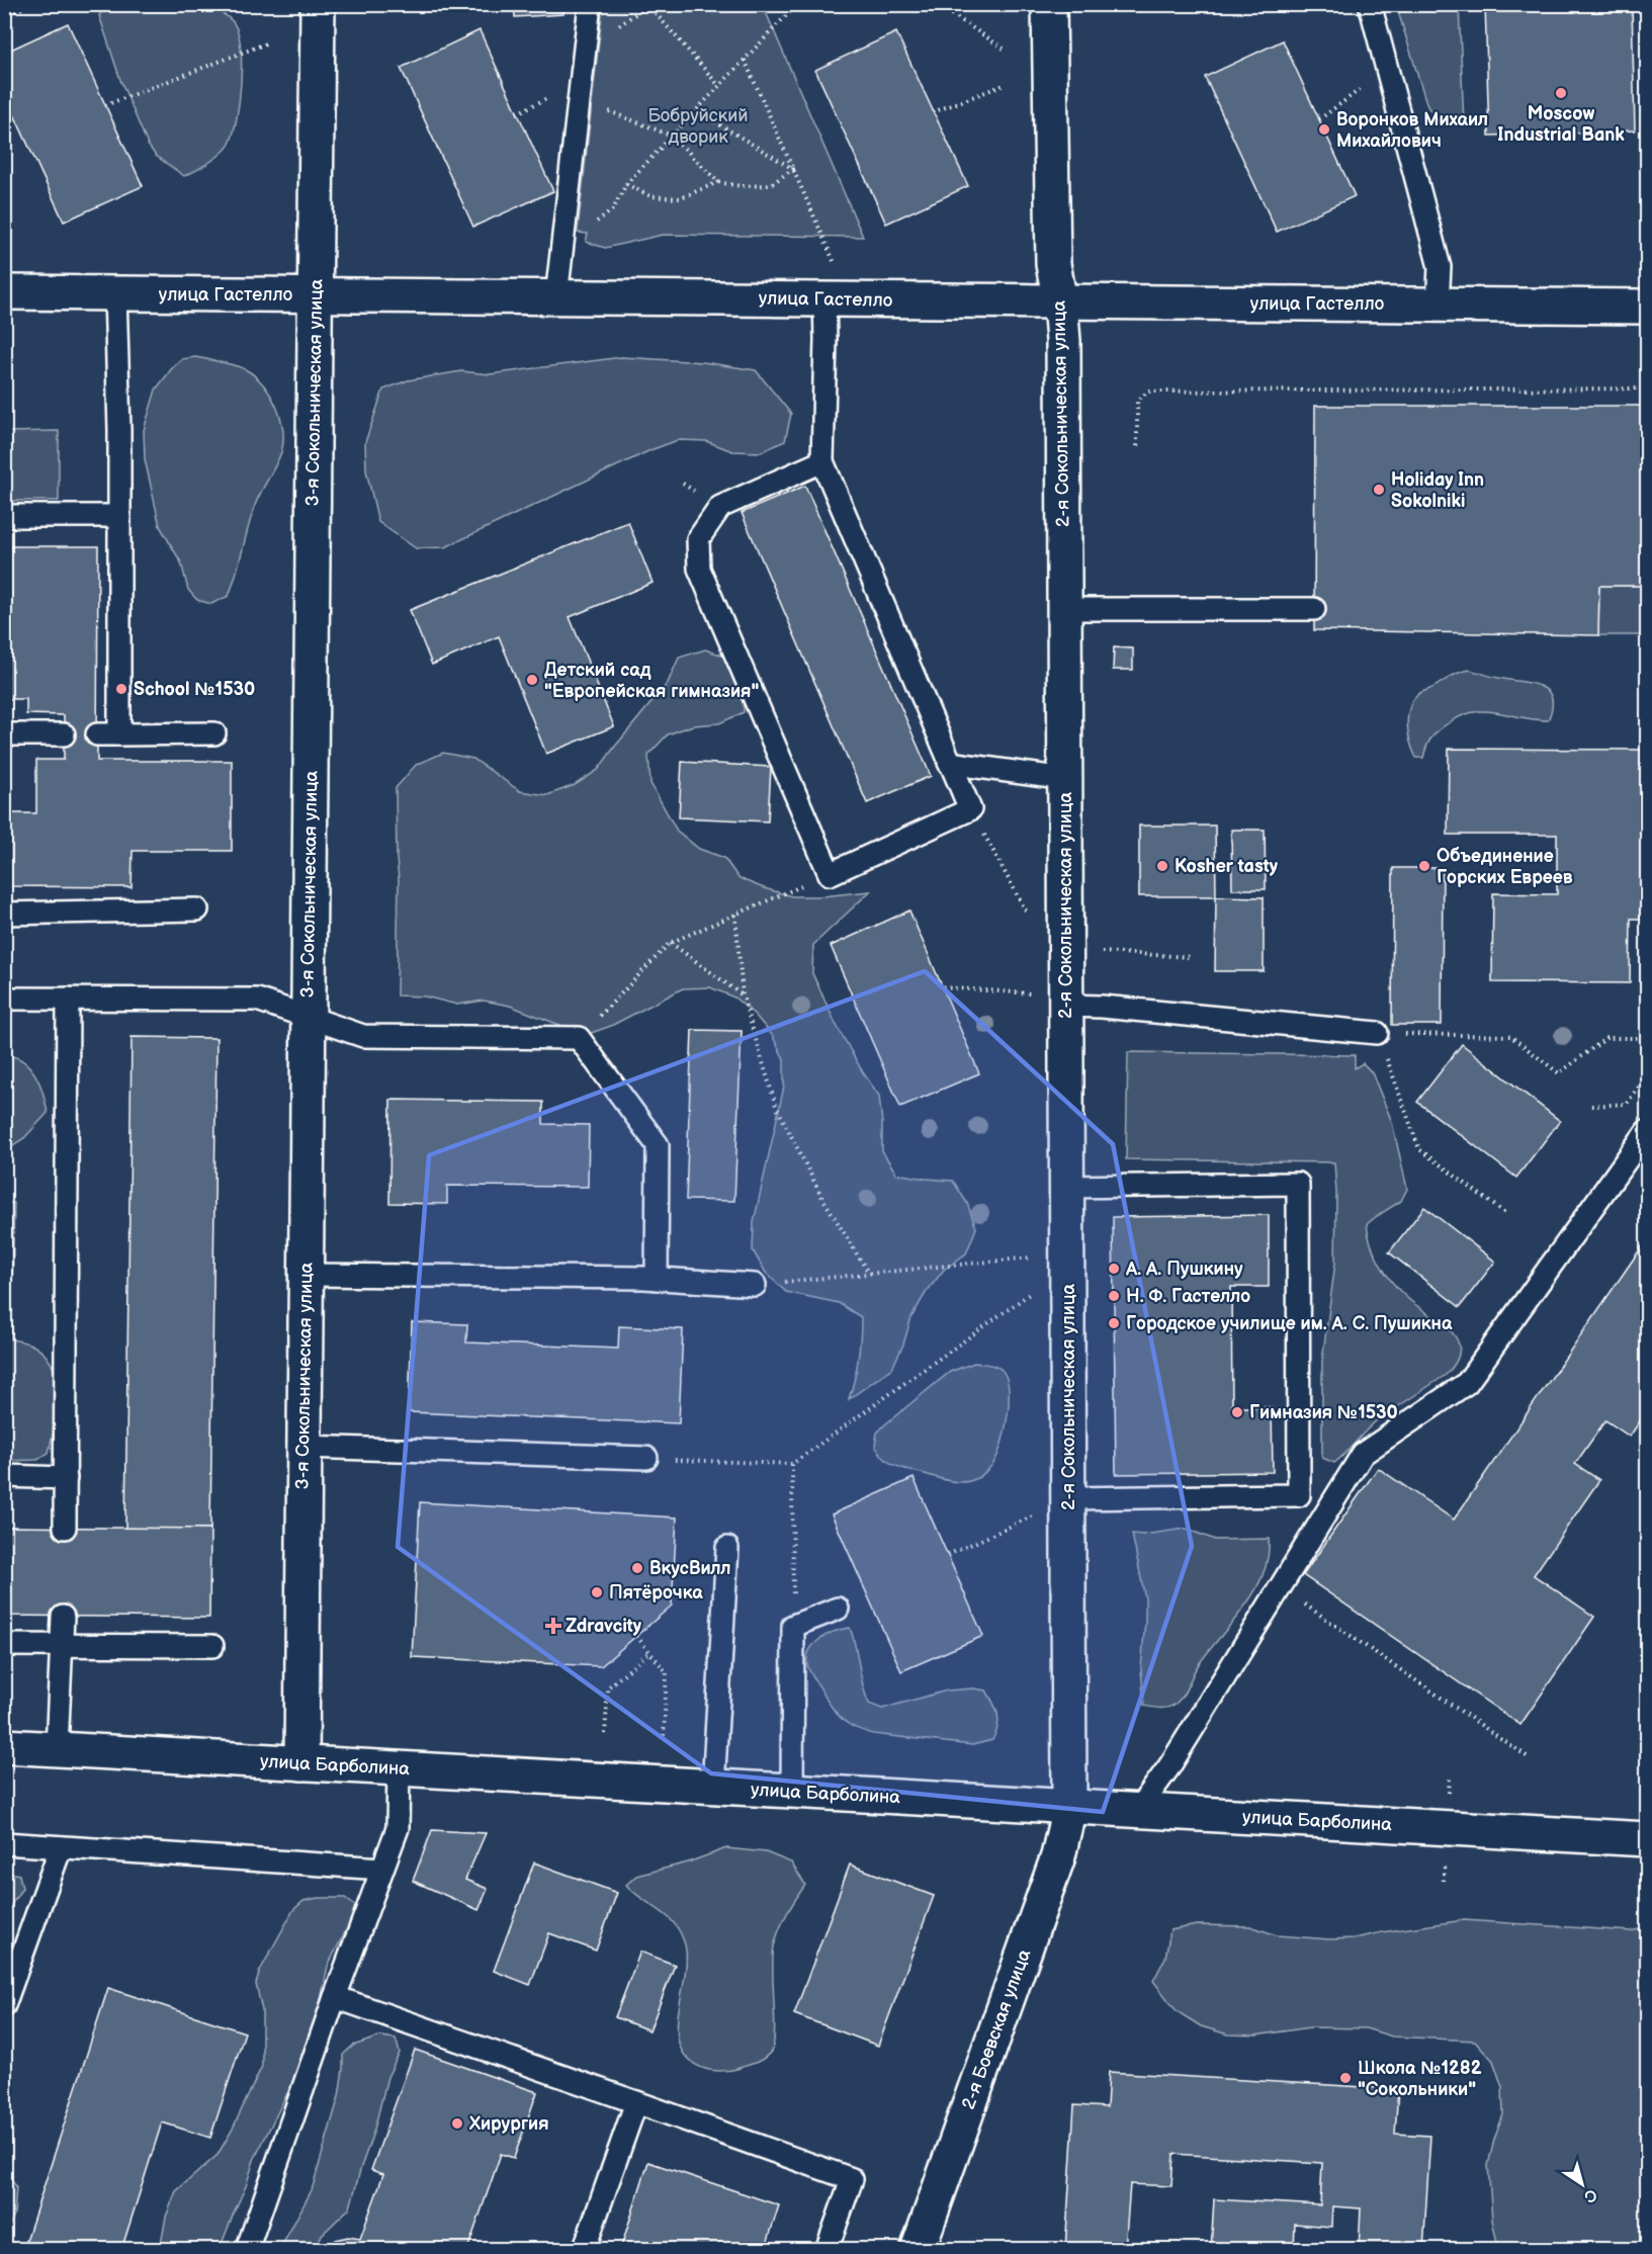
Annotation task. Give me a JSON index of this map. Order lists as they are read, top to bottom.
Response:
{
  "streets": {
    "street": [
      "улица Гастелло",
      "3-я Сокольническая улица",
      "2-я Сокольническая улица",
      "улица Барболина",
      "2-я Боевская улица"
    ]
  },
  "crossings": [
    ["улица Гастелло", "3-я Сокольническая улица"],
    ["улица Гастелло", "2-я Сокольническая улица"],
    ["3-я Сокольническая улица", "улица Барболина"],
    ["2-я Сокольническая улица", "улица Барболина"],
    ["2-я Сокольническая улица", "2-я Боевская улица"],
    ["улица Барболина", "2-я Боевская улица"]
  ],
  "parks": ["Бобруйский дворик"],
  "places": {
    "other": [
      "Moscow Industrial Bank",
      "Воронков Михаил Михайлович",
      "Holiday Inn Sokolniki",
      "Детский сад \"Европейская гимназия\"",
      "School №1530",
      "Kosher tasty",
      "Объединение Горских Евреев",
      "А. А. Пушкину",
      "Н. Ф. Гастелло",
      "Городское училище им. А. С. Пушикна",
      "Гимназия №1530",
      "ВкусВилл",
      "Пятёрочка",
      "Школа №1282 \"Сокольники\"",
      "Хирургия"
    ],
    "health": ["Zdravcity"]
  },
  "north": "bottom right"
}
